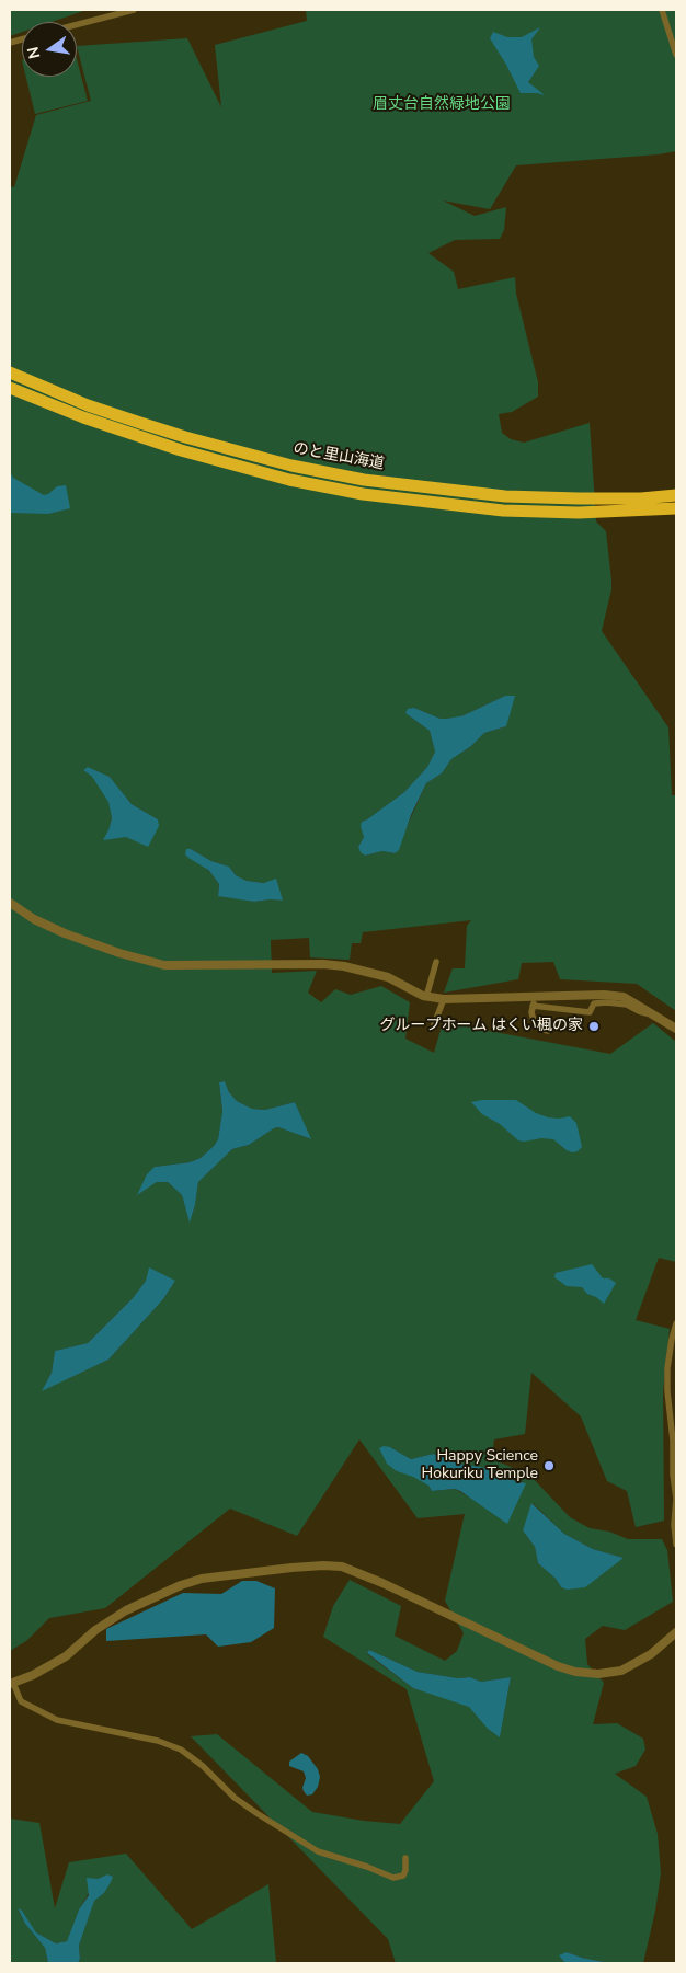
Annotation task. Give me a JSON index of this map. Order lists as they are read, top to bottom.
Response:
{
  "streets": {
    "highway": ["のと里山海道"]
  },
  "parks": ["眉丈台自然緑地公園"],
  "places": ["グループホーム はくい楓の家", "Happy Science Hokuriku Temple"],
  "north": "left"
}
